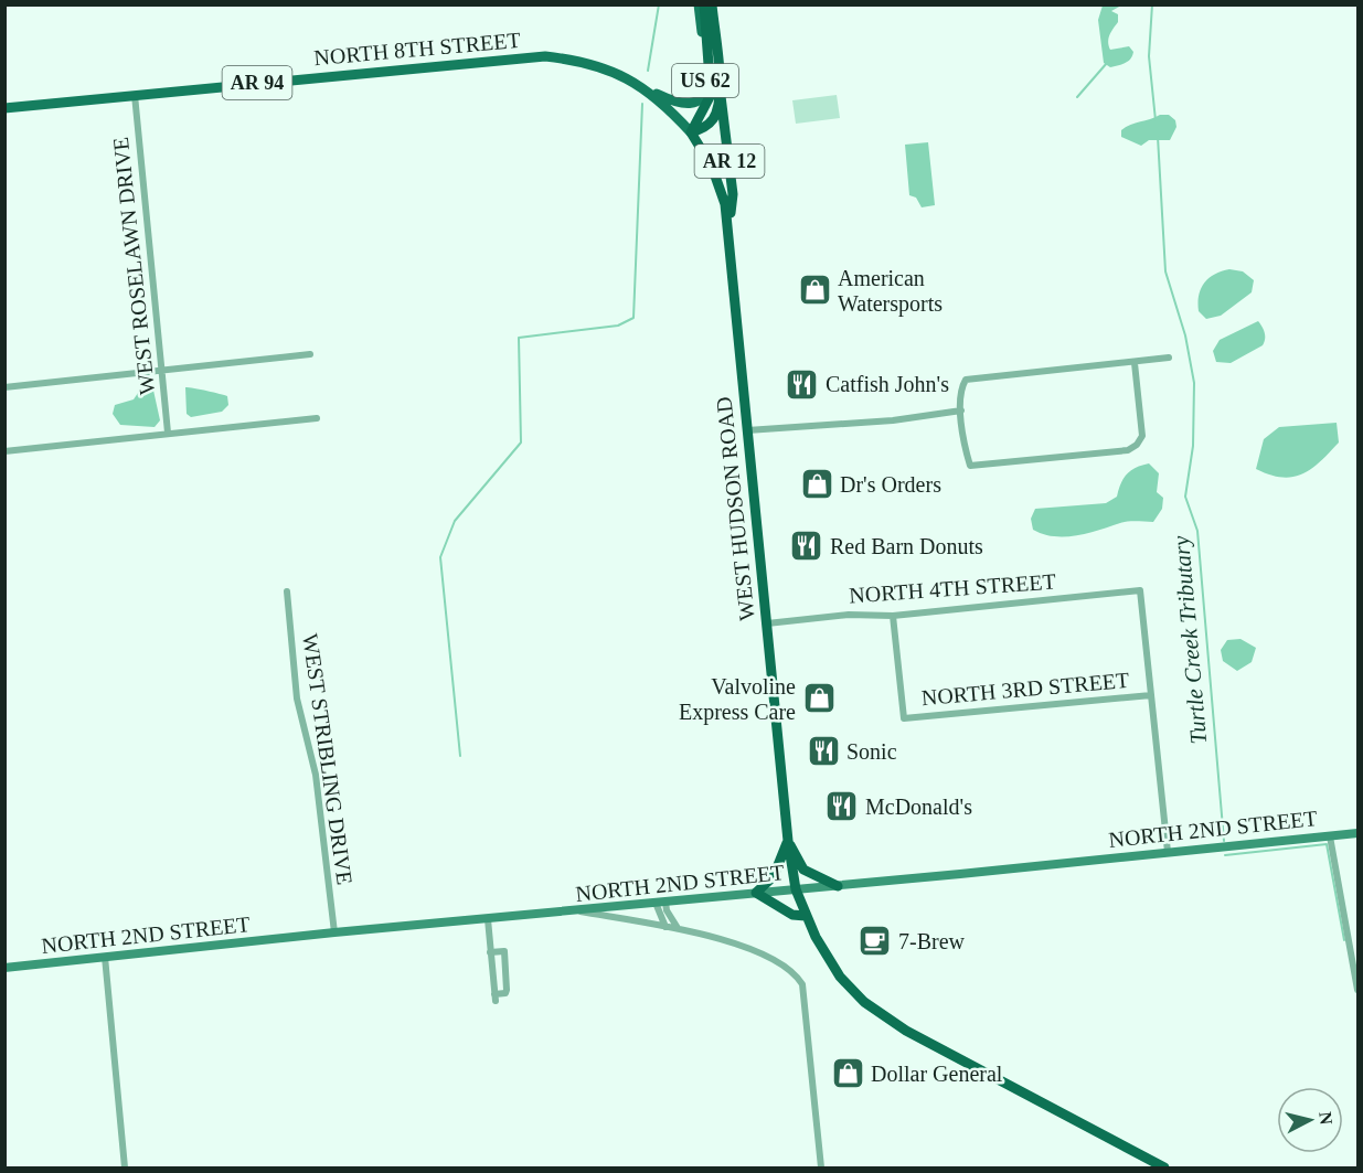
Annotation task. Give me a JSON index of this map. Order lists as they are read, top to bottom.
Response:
{
  "streets": {
    "highway": ["US 62", "AR 12", "WEST HUDSON ROAD"],
    "main road": ["NORTH 8TH STREET", "AR 94", "NORTH 2ND STREET"],
    "street": [
      "WEST ROSELAWN DRIVE",
      "NORTH 4TH STREET",
      "NORTH 3RD STREET",
      "WEST STRIBLING DRIVE"
    ]
  },
  "crossings": [
    ["NORTH 8TH STREET", "US 62"],
    ["NORTH 8TH STREET", "WEST ROSELAWN DRIVE"],
    ["NORTH 8TH STREET", "WEST HUDSON ROAD"],
    ["US 62", "AR 12"],
    ["US 62", "WEST HUDSON ROAD"],
    ["AR 12", "WEST HUDSON ROAD"],
    ["AR 12", "NORTH 2ND STREET"],
    ["WEST HUDSON ROAD", "NORTH 4TH STREET"],
    ["WEST HUDSON ROAD", "NORTH 2ND STREET"],
    ["NORTH 4TH STREET", "NORTH 3RD STREET"],
    ["WEST STRIBLING DRIVE", "NORTH 2ND STREET"]
  ],
  "water": ["Turtle Creek Tributary"],
  "places": {
    "shop": [
      "American Watersports",
      "Dr's Orders",
      "Valvoline Express Care",
      "Dollar General"
    ],
    "restaurant": [
      "Catfish John's",
      "Red Barn Donuts",
      "Sonic",
      "McDonald's"
    ],
    "cafe": ["7-Brew"]
  },
  "north": "right"
}
